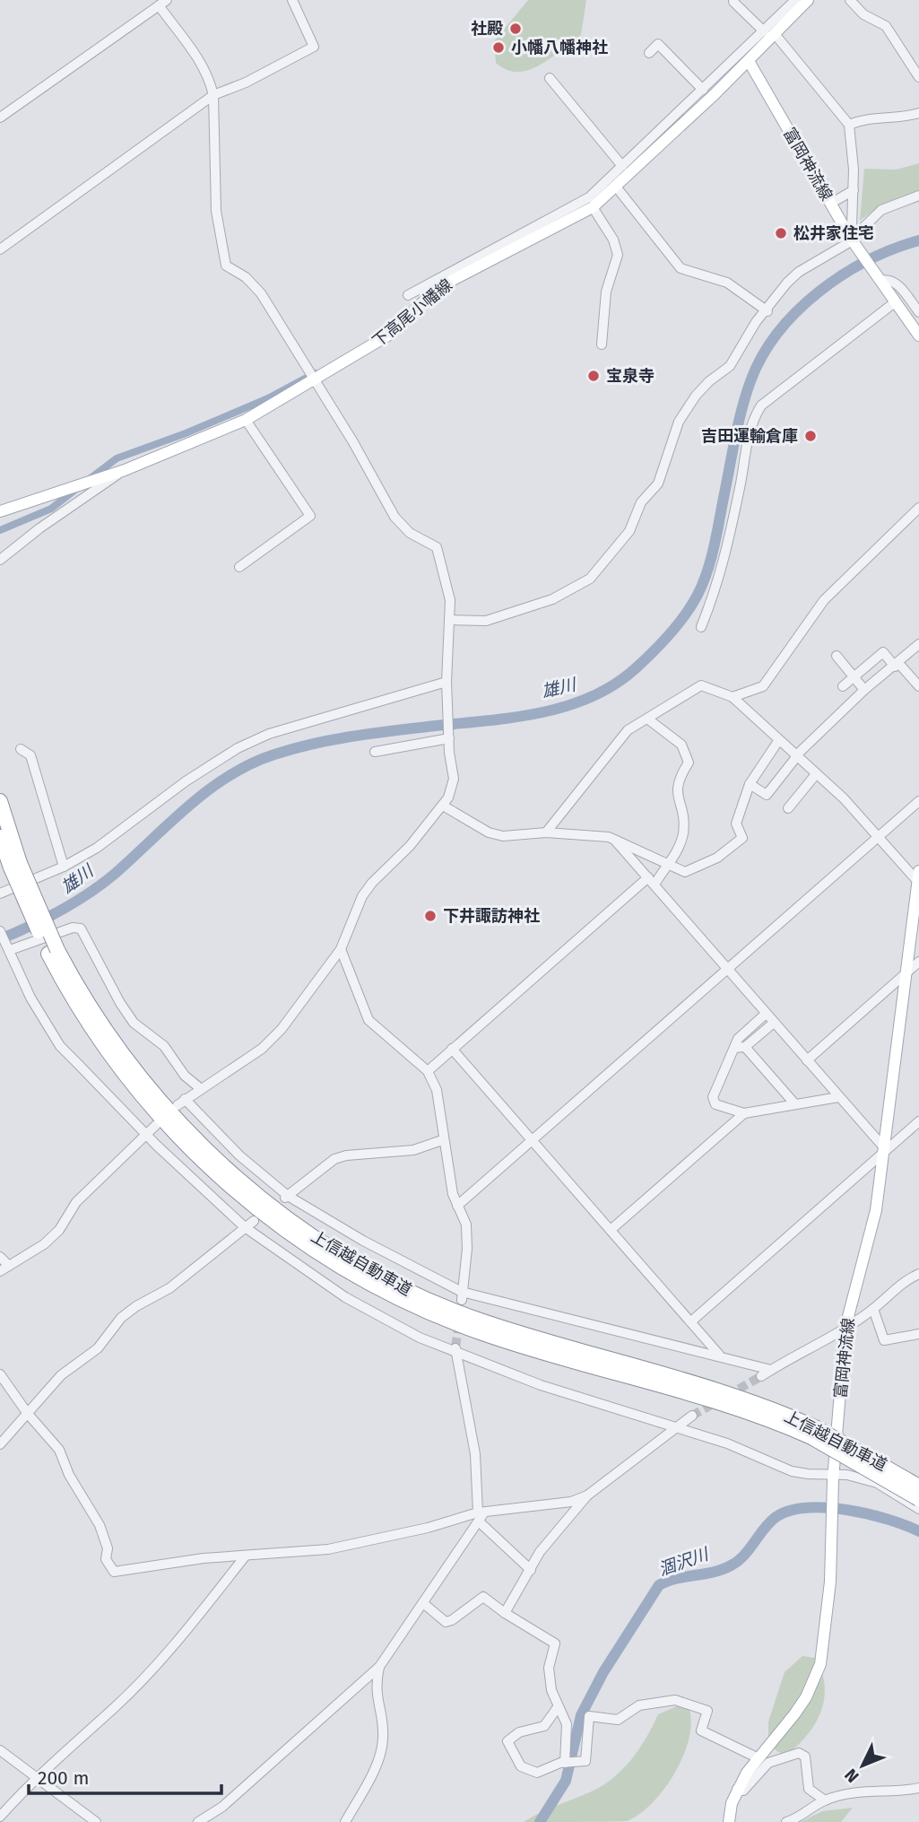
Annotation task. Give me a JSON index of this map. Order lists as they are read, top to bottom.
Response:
{
  "streets": {
    "highway": ["上信越自動車道"],
    "main road": ["富岡神流線", "下高尾小幡線"]
  },
  "crossings": [
    ["富岡神流線", "下高尾小幡線"]
  ],
  "water": ["雄川", "涸沢川"],
  "places": [
    "社殿",
    "小幡八幡神社",
    "松井家住宅",
    "宝泉寺",
    "吉田運輸倉庫",
    "下井諏訪神社"
  ],
  "scale_bar": "200 m",
  "north": "bottom left"
}
